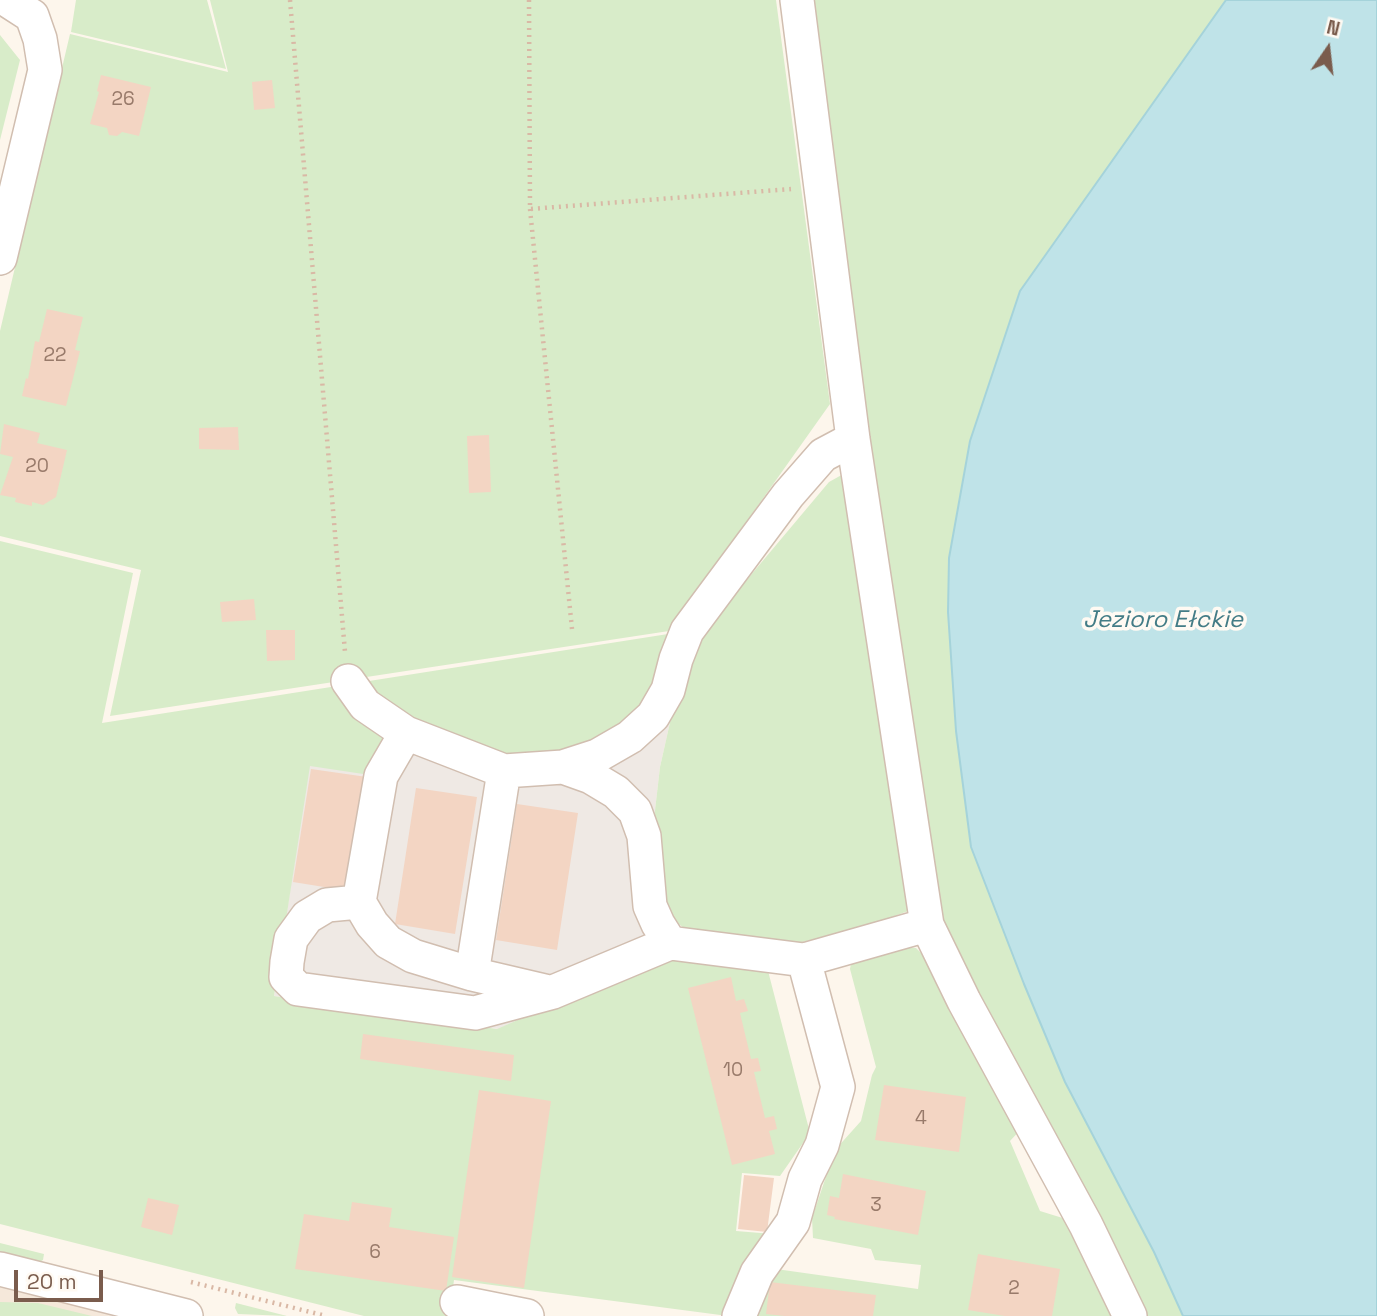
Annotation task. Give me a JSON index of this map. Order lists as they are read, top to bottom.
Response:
{
  "water": ["Jezioro Ełckie"],
  "house_numbers": [
    "26",
    "22",
    "20",
    "10",
    "4",
    "3",
    "6",
    "2"
  ],
  "scale_bar": "20 m",
  "north": "top"
}
